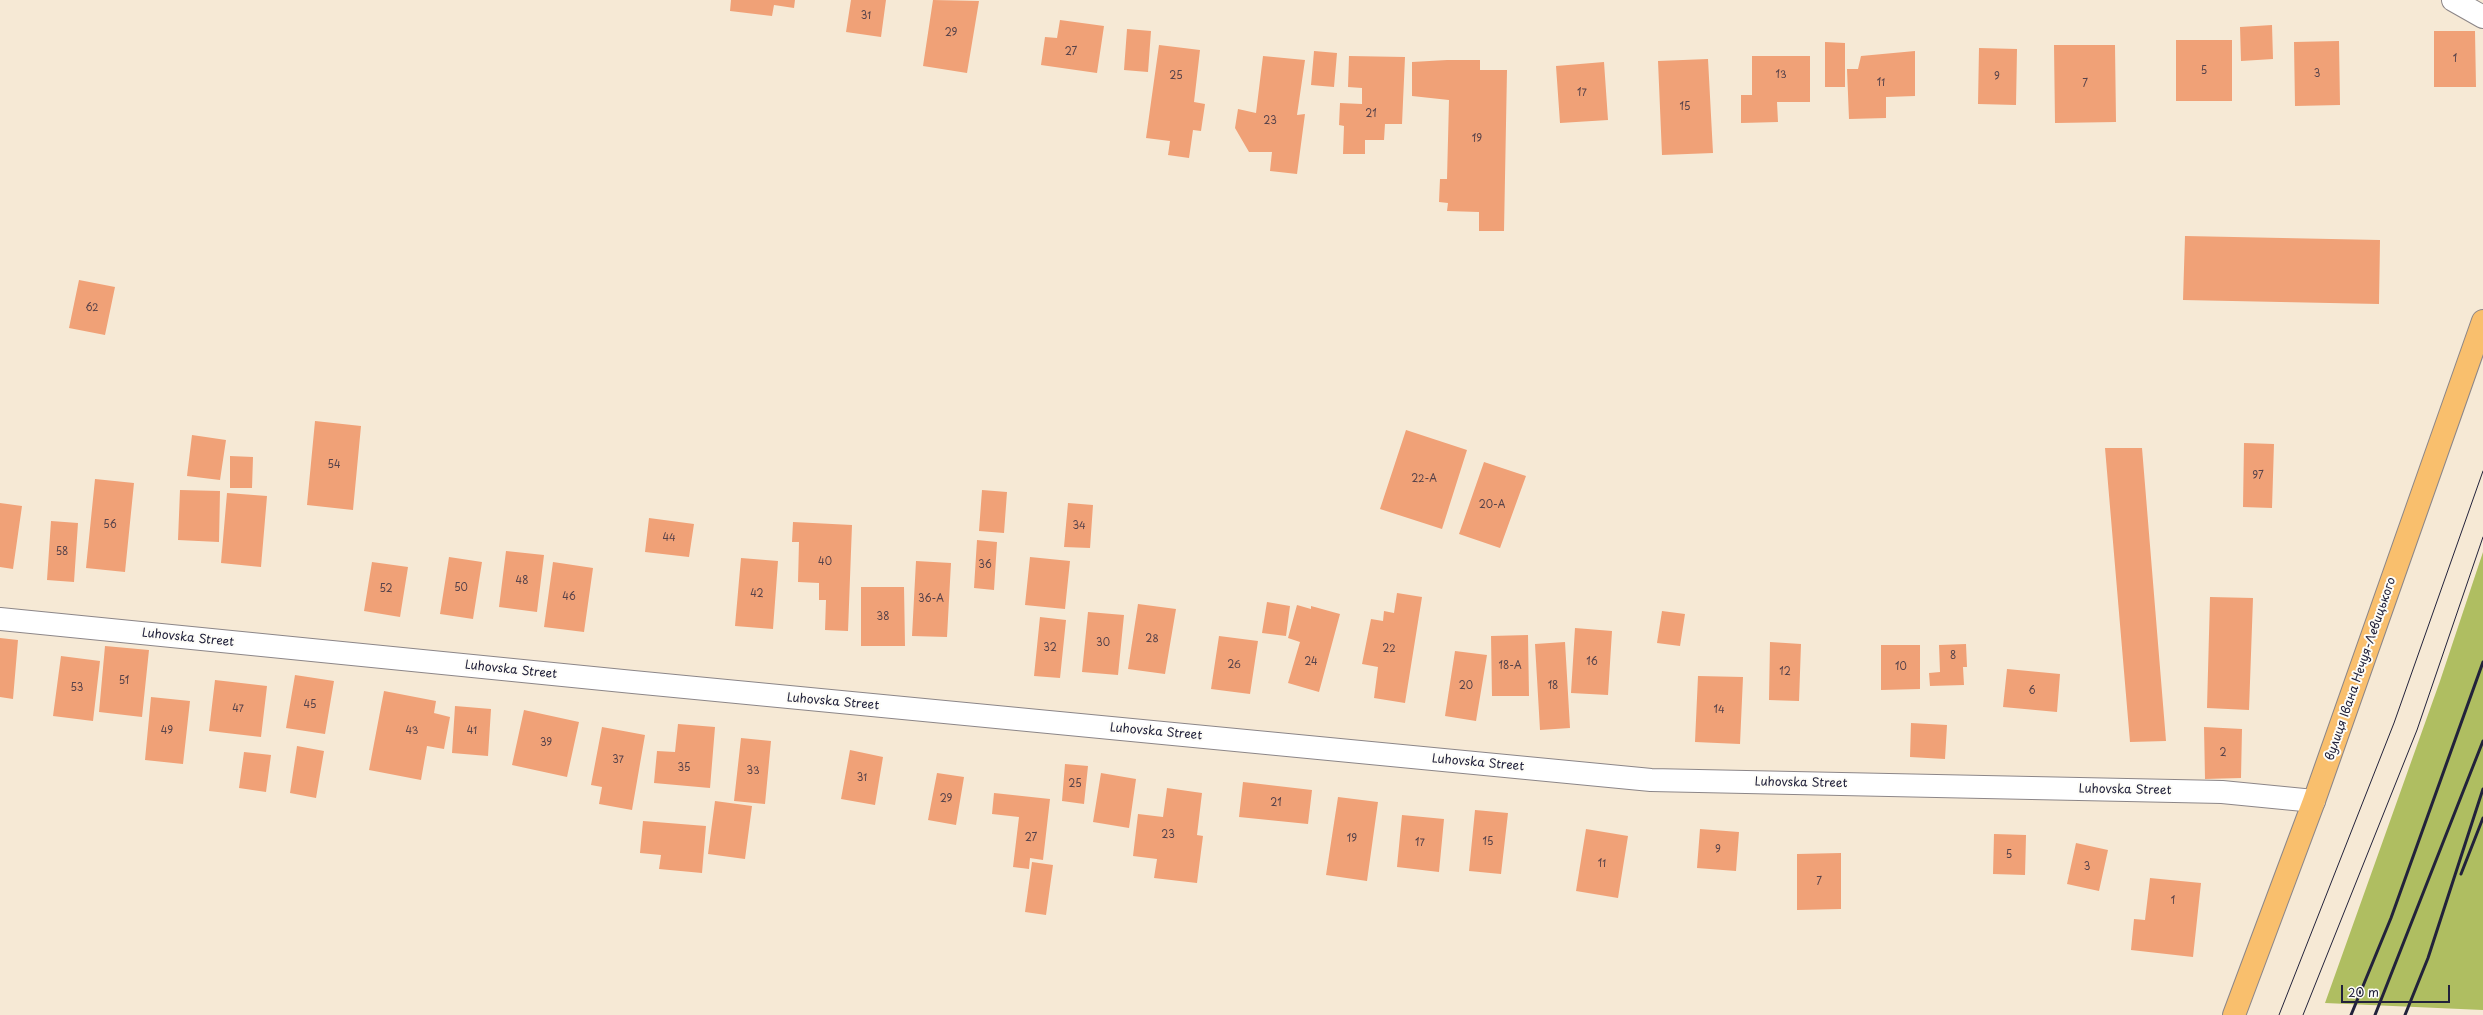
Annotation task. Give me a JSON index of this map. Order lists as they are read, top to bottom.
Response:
{
  "streets": {
    "main road": ["вулиця Івана Нечуя-Левицького"],
    "street": ["Luhovska Street"]
  },
  "crossings": [
    ["Luhovska Street", "вулиця Івана Нечуя-Левицького"]
  ],
  "house_numbers": [
    "31",
    "29",
    "27",
    "1",
    "5",
    "3",
    "13",
    "25",
    "9",
    "11",
    "7",
    "17",
    "15",
    "21",
    "23",
    "19",
    "62",
    "54",
    "97",
    "22-А",
    "20-А",
    "56",
    "34",
    "44",
    "58",
    "40",
    "36",
    "48",
    "50",
    "52",
    "42",
    "46",
    "36-А",
    "38",
    "28",
    "30",
    "32",
    "22",
    "8",
    "24",
    "16",
    "26",
    "18-А",
    "10",
    "12",
    "51",
    "20",
    "18",
    "53",
    "6",
    "45",
    "47",
    "14",
    "49",
    "43",
    "41",
    "39",
    "2",
    "37",
    "35",
    "33",
    "31",
    "25",
    "29",
    "21",
    "23",
    "27",
    "19",
    "15",
    "17",
    "9",
    "5",
    "11",
    "3",
    "7",
    "1"
  ],
  "scale_bar": "20 m"
}
